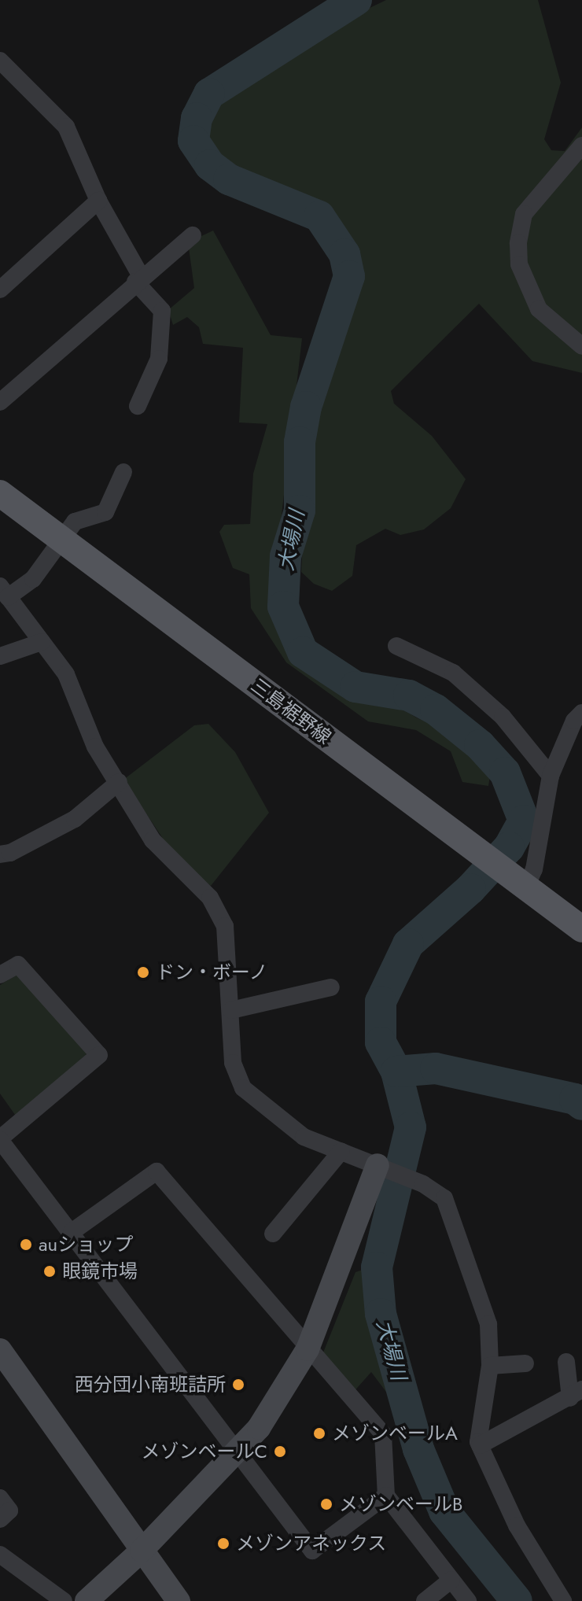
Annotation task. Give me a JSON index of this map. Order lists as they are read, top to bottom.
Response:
{
  "streets": {
    "main road": ["三島裾野線"]
  },
  "water": ["大場川"],
  "places": [
    "ドン・ボーノ",
    "auショップ",
    "眼鏡市場",
    "西分団小南班詰所",
    "メゾンベールA",
    "メゾンベールC",
    "メゾンベールB",
    "メゾンアネックス"
  ]
}
